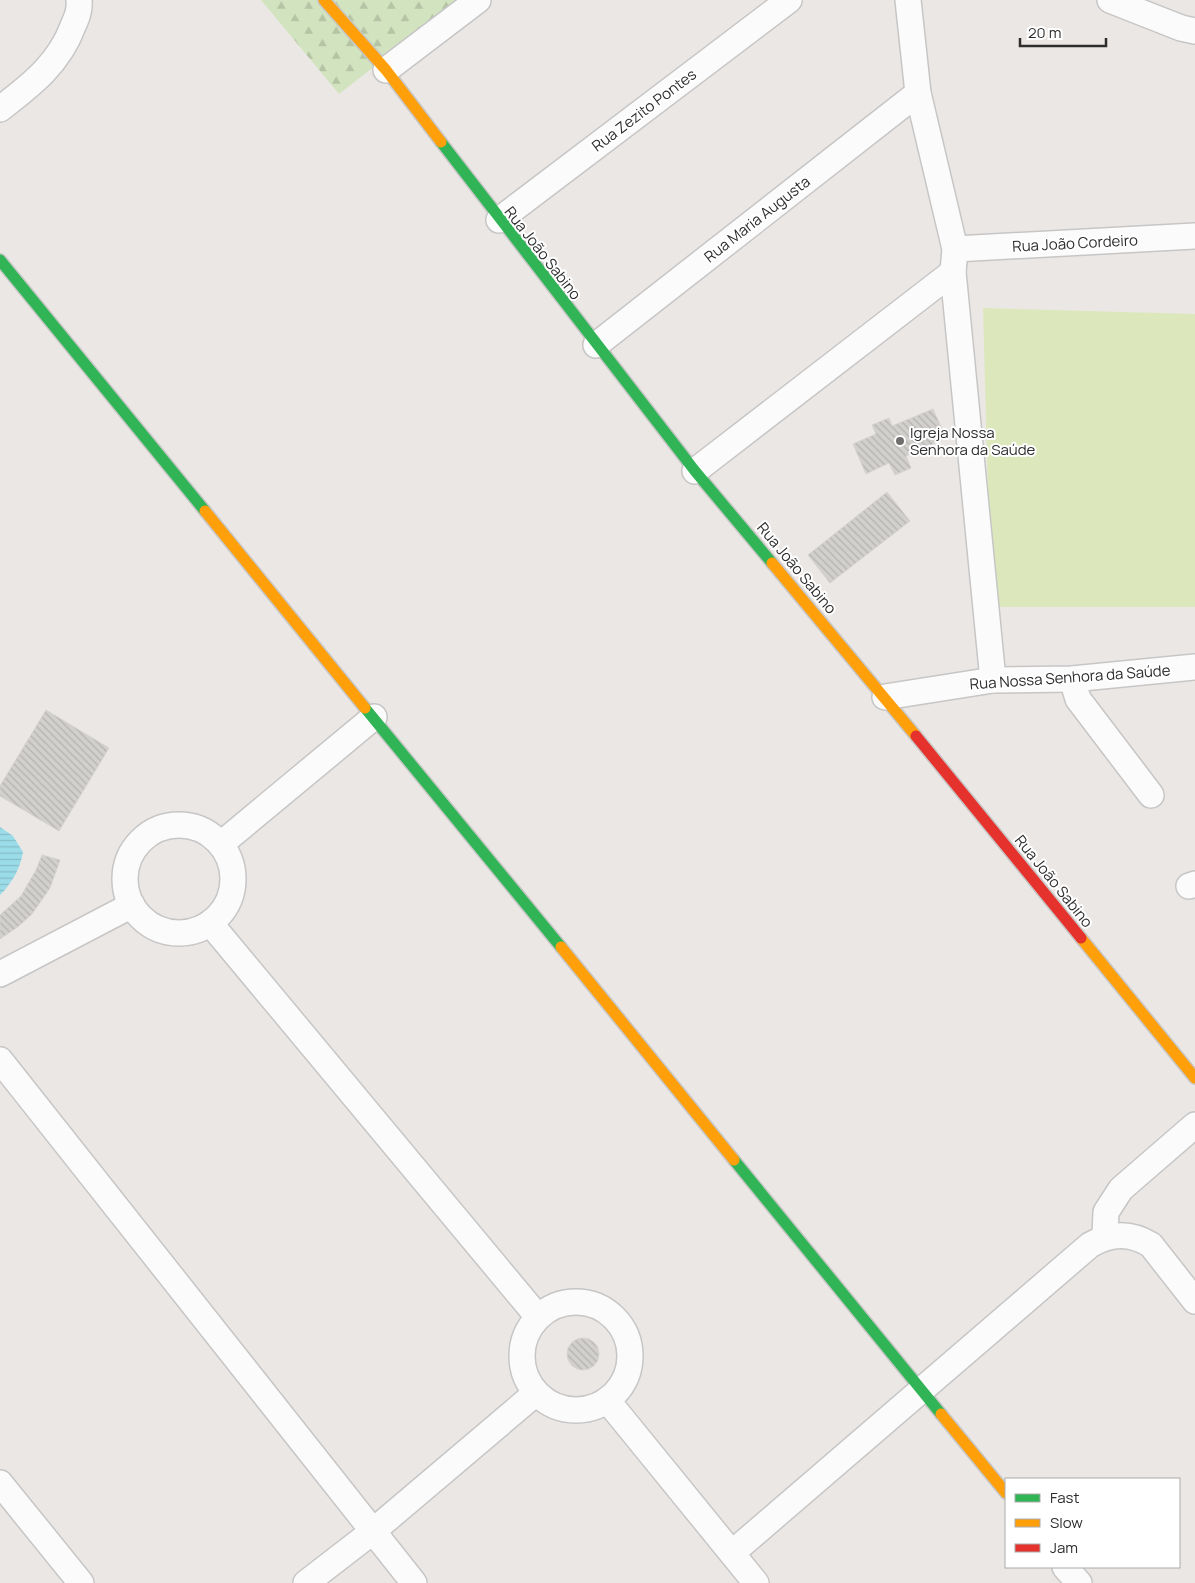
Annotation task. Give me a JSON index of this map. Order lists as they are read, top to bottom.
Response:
{
  "streets": {
    "street": [
      "Rua Zezito Pontes",
      "Rua Maria Augusta",
      "Rua João Cordeiro",
      "Rua João Sabino",
      "Rua Nossa Senhora da Saúde"
    ]
  },
  "crossings": [
    ["Rua Zezito Pontes", "Rua João Sabino"],
    ["Rua Maria Augusta", "Rua João Sabino"],
    ["Rua João Sabino", "Rua Nossa Senhora da Saúde"]
  ],
  "places": ["Igreja Nossa Senhora da Saúde"],
  "legend": ["Fast", "Slow", "Jam"],
  "scale_bar": "20 m"
}
